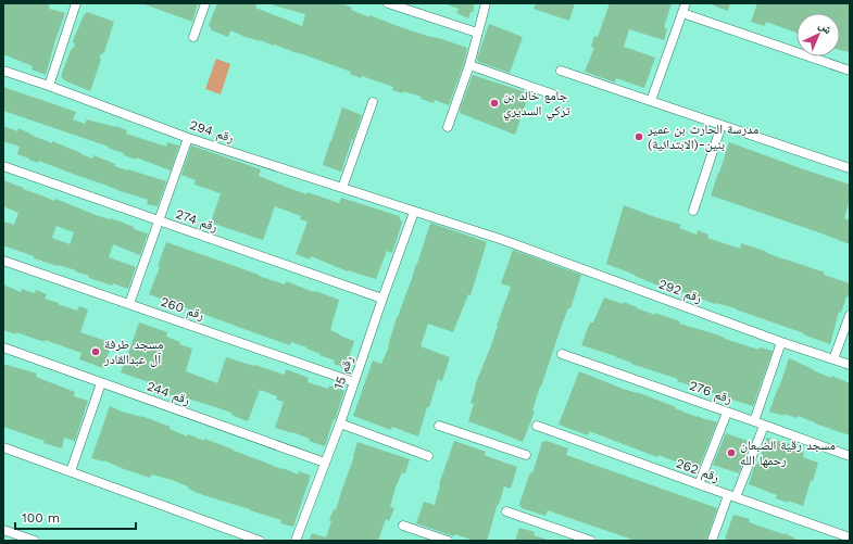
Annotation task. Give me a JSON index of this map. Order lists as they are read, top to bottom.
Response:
{
  "streets": {
    "street": [
      "رقم 294",
      "رقم 274",
      "رقم 292",
      "رقم 260",
      "رقم 15",
      "رقم 276",
      "رقم 244",
      "رقم 262"
    ]
  },
  "crossings": [
    ["رقم 294", "رقم 292"],
    ["رقم 294", "رقم 15"],
    ["رقم 274", "رقم 15"],
    ["رقم 292", "رقم 15"],
    ["رقم 260", "رقم 15"],
    ["رقم 15", "رقم 244"]
  ],
  "places": [
    "جامع خالد بن تركي السديري",
    "مدرسة الحارث بن عمير (الابتدائية)-بنين",
    "مسجد طرفة آل عبدالقادر",
    "مسجد رقية الضبعان رحمها الله"
  ],
  "scale_bar": "100 m",
  "north": "top right"
}
